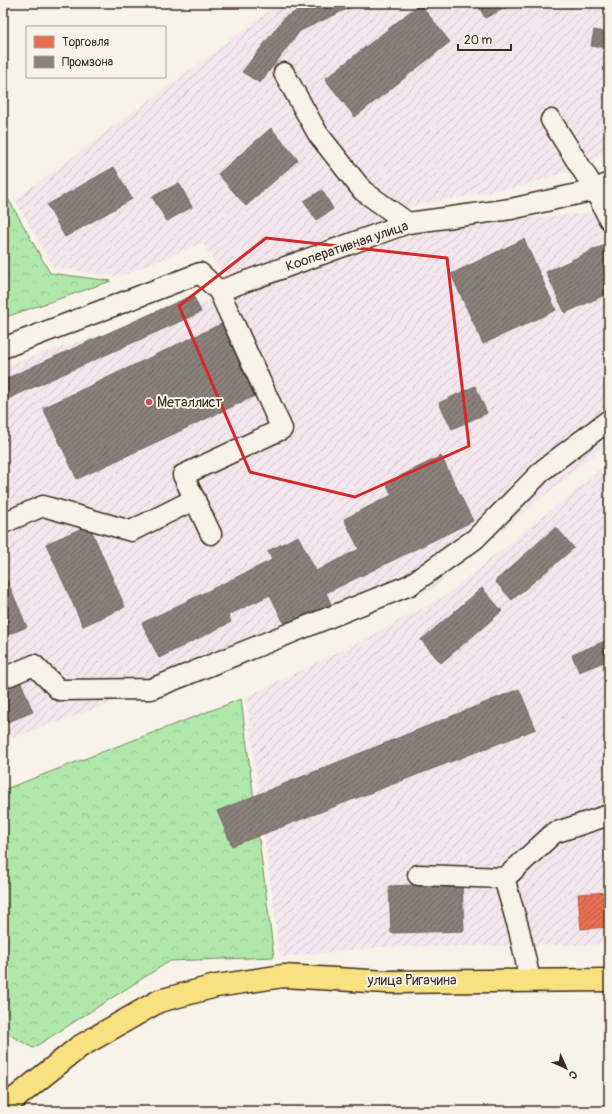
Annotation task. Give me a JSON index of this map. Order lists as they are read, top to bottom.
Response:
{
  "streets": {
    "main road": ["улица Ригачина"],
    "street": ["Кооперативная улица"]
  },
  "places": ["Металлист"],
  "legend": ["Торговля", "Промзона"],
  "scale_bar": "20 m",
  "north": "bottom right"
}
